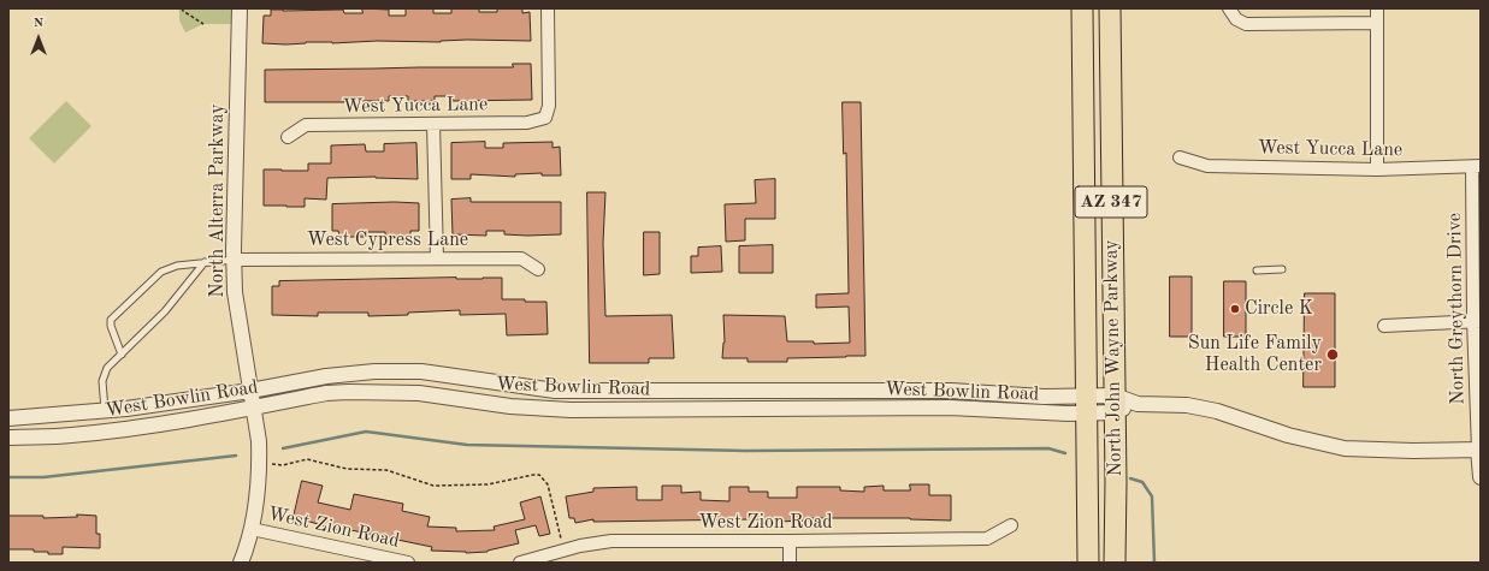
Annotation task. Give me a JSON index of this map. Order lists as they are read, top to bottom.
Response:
{
  "streets": {
    "highway": ["AZ 347", "North John Wayne Parkway"],
    "street": [
      "West Yucca Lane",
      "North Alterra Parkway",
      "West Cypress Lane",
      "North Greythorn Drive",
      "West Bowlin Road",
      "West Zion Road"
    ]
  },
  "crossings": [
    ["West Yucca Lane", "North Greythorn Drive"],
    ["North Alterra Parkway", "West Cypress Lane"],
    ["North Alterra Parkway", "West Bowlin Road"],
    ["North Alterra Parkway", "West Zion Road"],
    ["North Greythorn Drive", "West Bowlin Road"],
    ["North John Wayne Parkway", "West Bowlin Road"]
  ],
  "places": ["Circle K", "Sun Life Family Health Center"],
  "north": "top"
}
